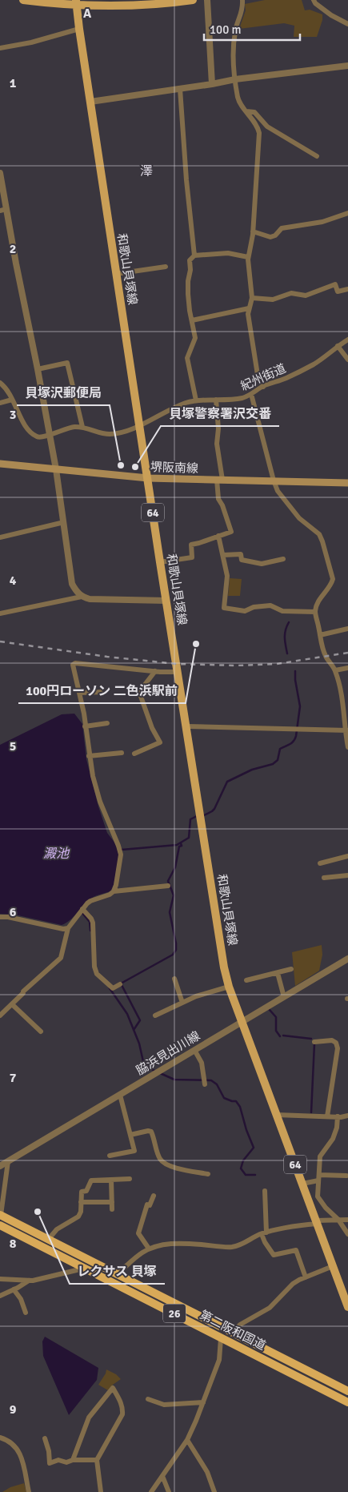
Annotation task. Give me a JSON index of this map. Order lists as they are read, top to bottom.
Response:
{
  "streets": {
    "highway": ["26", "第二阪和国道"],
    "main road": ["和歌山貝塚線", "堺阪南線", "64"],
    "street": ["紀州街道", "脇浜見出川線"]
  },
  "crossings": [
    ["和歌山貝塚線", "紀州街道"],
    ["和歌山貝塚線", "堺阪南線"],
    ["和歌山貝塚線", "脇浜見出川線"]
  ],
  "districts": ["澤"],
  "water": ["澱池"],
  "places": [
    "貝塚沢郵便局",
    "貝塚警察署沢交番",
    "100円ローソン 二色浜駅前",
    "レクサス 貝塚"
  ],
  "scale_bar": "100 m",
  "grid": {
    "columns": ["A"],
    "rows": [
      "1",
      "2",
      "3",
      "4",
      "5",
      "6",
      "7",
      "8",
      "9"
    ]
  }
}
